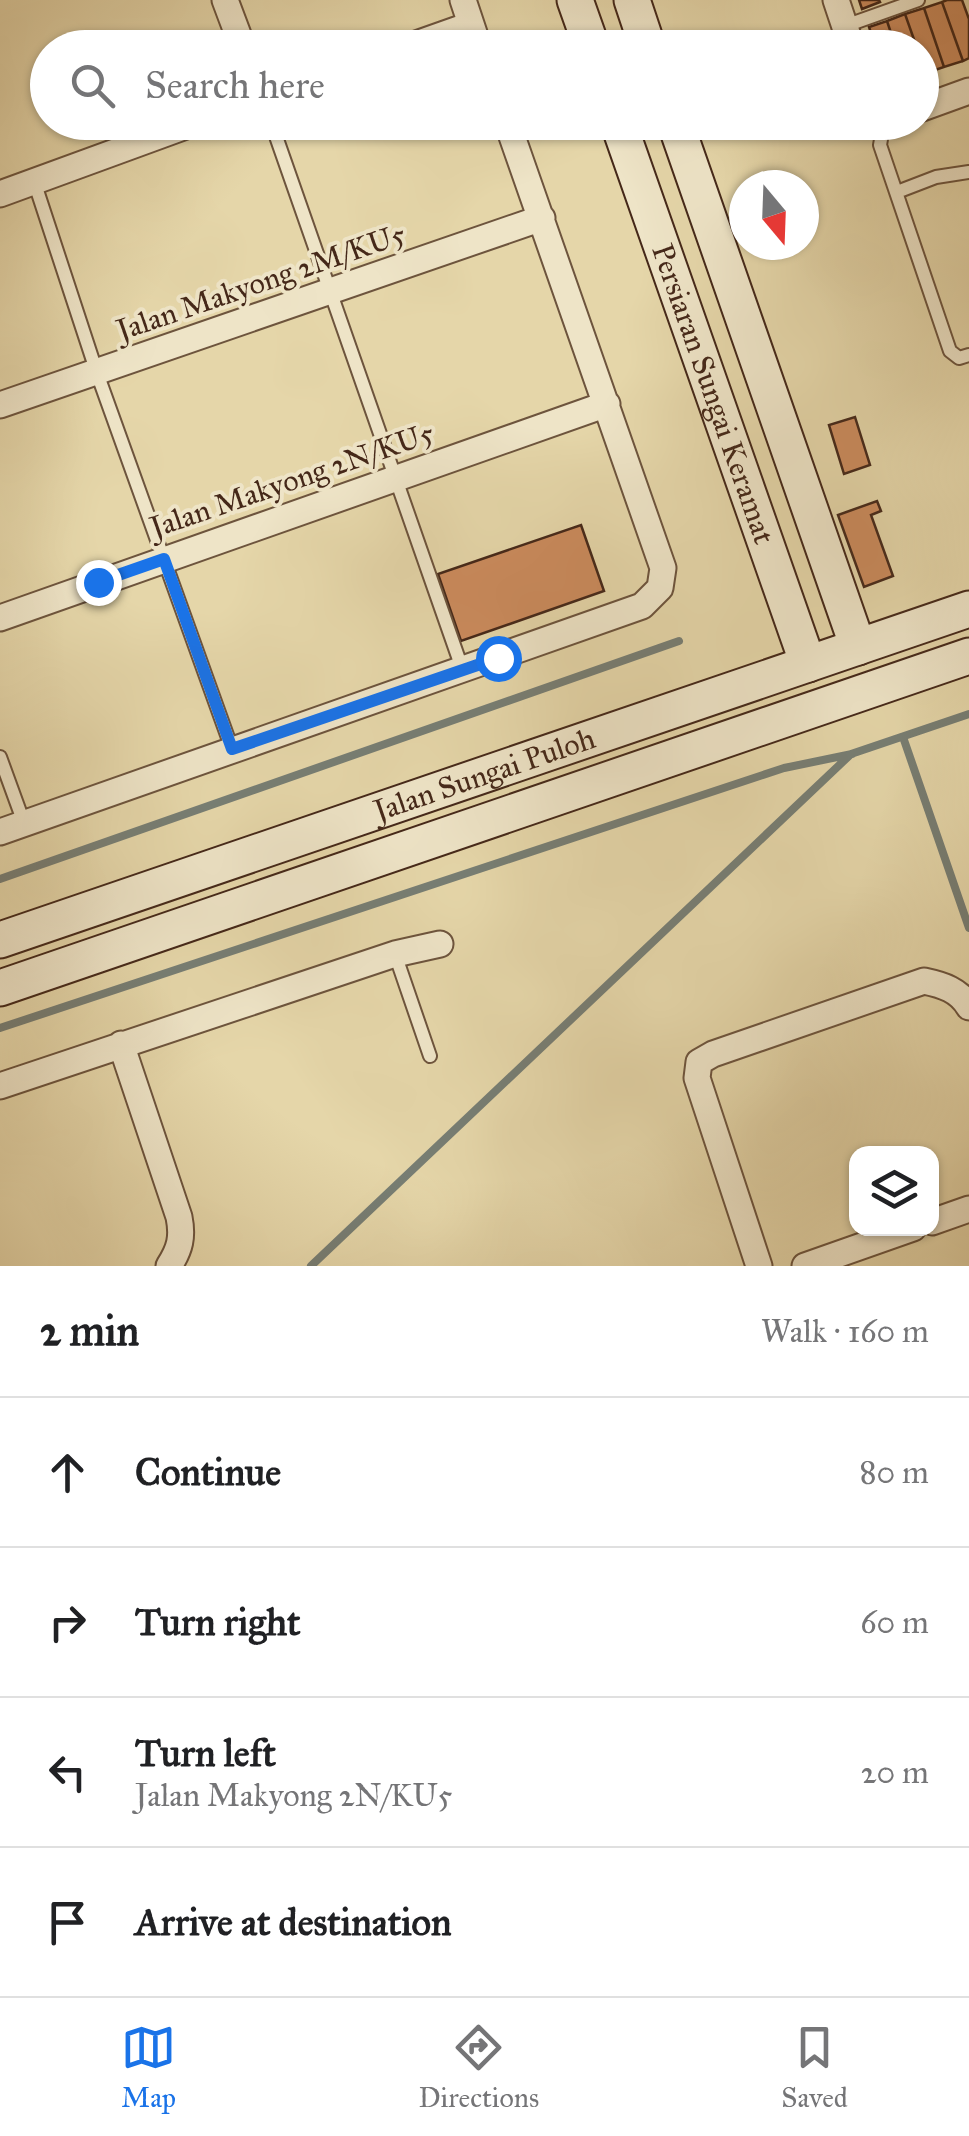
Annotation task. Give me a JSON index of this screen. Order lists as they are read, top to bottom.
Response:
{
  "streets": {
    "street": [
      "Jalan Makyong 2M/KU5",
      "Persiaran Sungai Keramat",
      "Jalan Makyong 2N/KU5",
      "Jalan Sungai Puloh"
    ]
  },
  "crossings": [
    ["Persiaran Sungai Keramat", "Jalan Sungai Puloh"]
  ],
  "north": "bottom",
  "page": {
    "search": "Search here",
    "heading": ["2 min", "Walk · 160 m"],
    "list": [
      ["Continue", "80 m"],
      ["Turn right", "60 m"],
      ["Turn left", "Jalan Makyong 2N/KU5", "20 m"],
      "Arrive at destination"
    ],
    "nav": ["Map", "Directions", "Saved"]
  }
}
